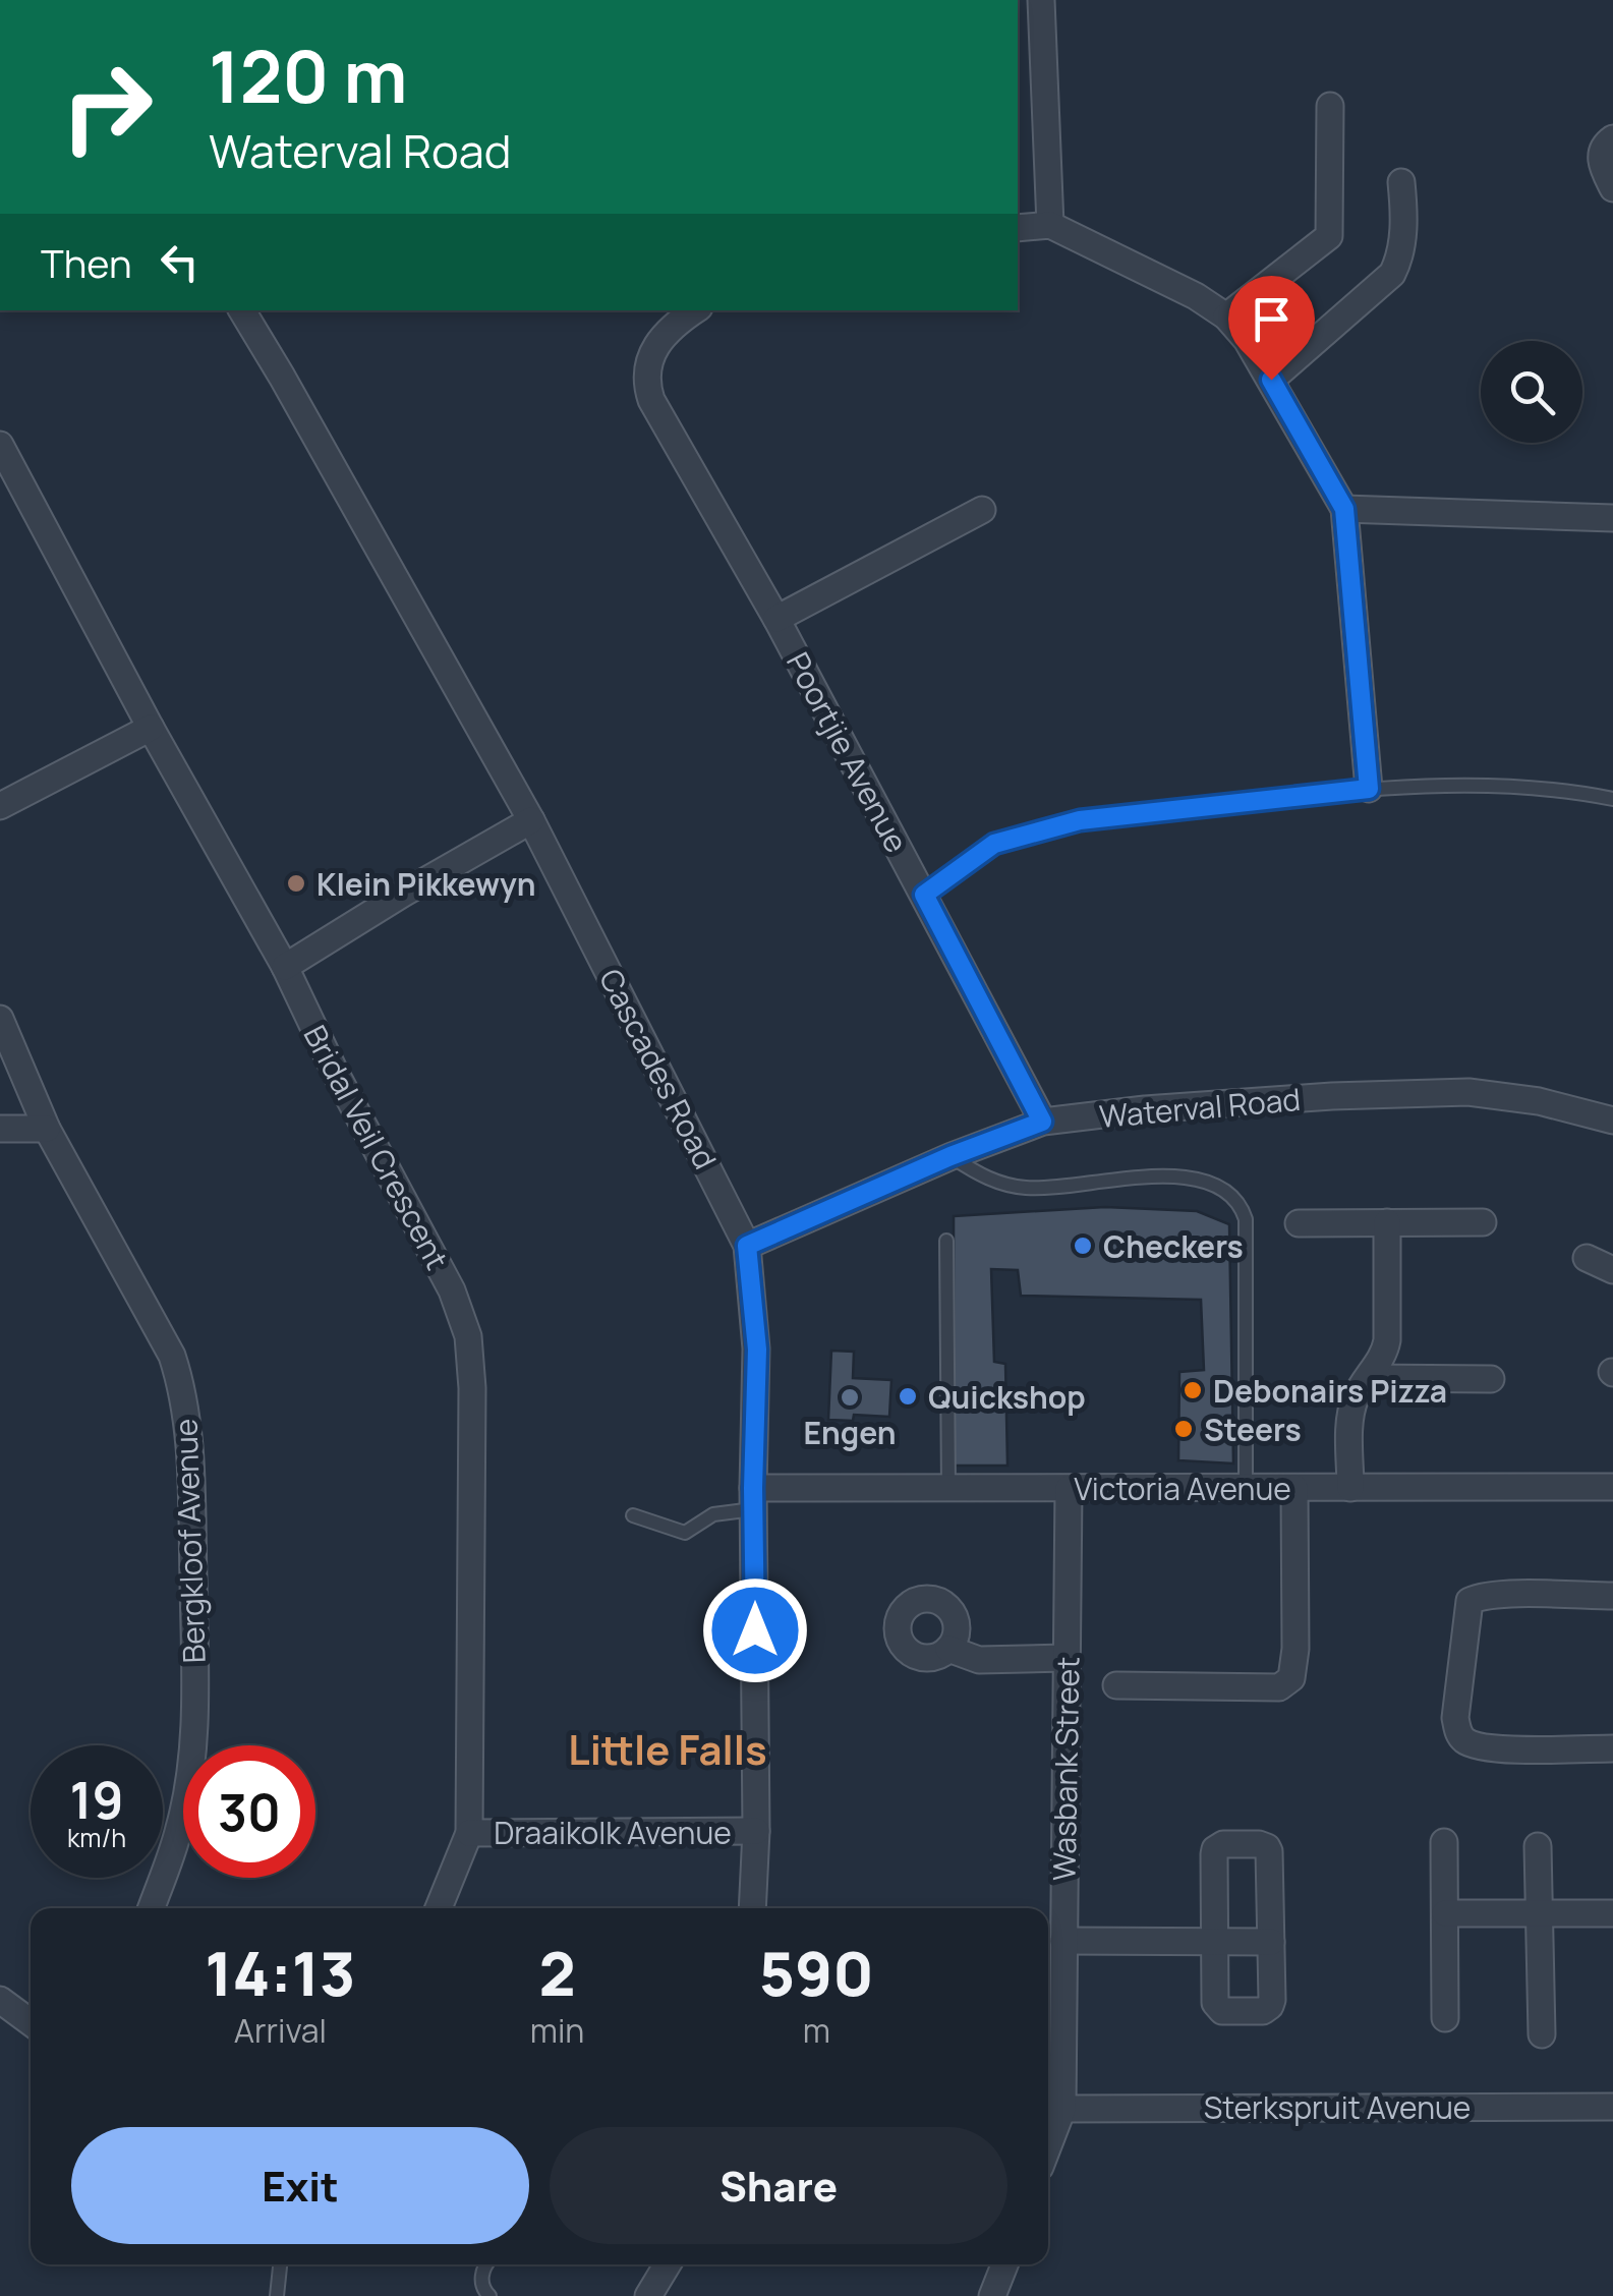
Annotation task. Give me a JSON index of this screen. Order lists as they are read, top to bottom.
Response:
{
  "streets": {
    "street": [
      "Poortjie Avenue",
      "Cascades Road",
      "Waterval Road",
      "Bridal Veil Crescent",
      "Victoria Avenue",
      "Bergkloof Avenue",
      "Wasbank Street",
      "Draaikolk Avenue",
      "Sterkspruit Avenue"
    ]
  },
  "crossings": [
    ["Poortjie Avenue", "Waterval Road"],
    ["Cascades Road", "Waterval Road"],
    ["Cascades Road", "Victoria Avenue"],
    ["Cascades Road", "Draaikolk Avenue"],
    ["Bridal Veil Crescent", "Draaikolk Avenue"],
    ["Victoria Avenue", "Wasbank Street"],
    ["Wasbank Street", "Sterkspruit Avenue"]
  ],
  "districts": ["Little Falls"],
  "places": [
    "Klein Pikkewyn",
    "Checkers",
    "Debonairs Pizza",
    "Quickshop",
    "Engen",
    "Steers"
  ],
  "page": {
    "turn": ["120 m", "Waterval Road"],
    "then": "Then",
    "speed": "19 km/h",
    "limit": "30",
    "eta": [
      "14:13",
      "Arrival",
      "2",
      "min",
      "590",
      "m"
    ],
    "buttons": ["Exit", "Share"]
  }
}
